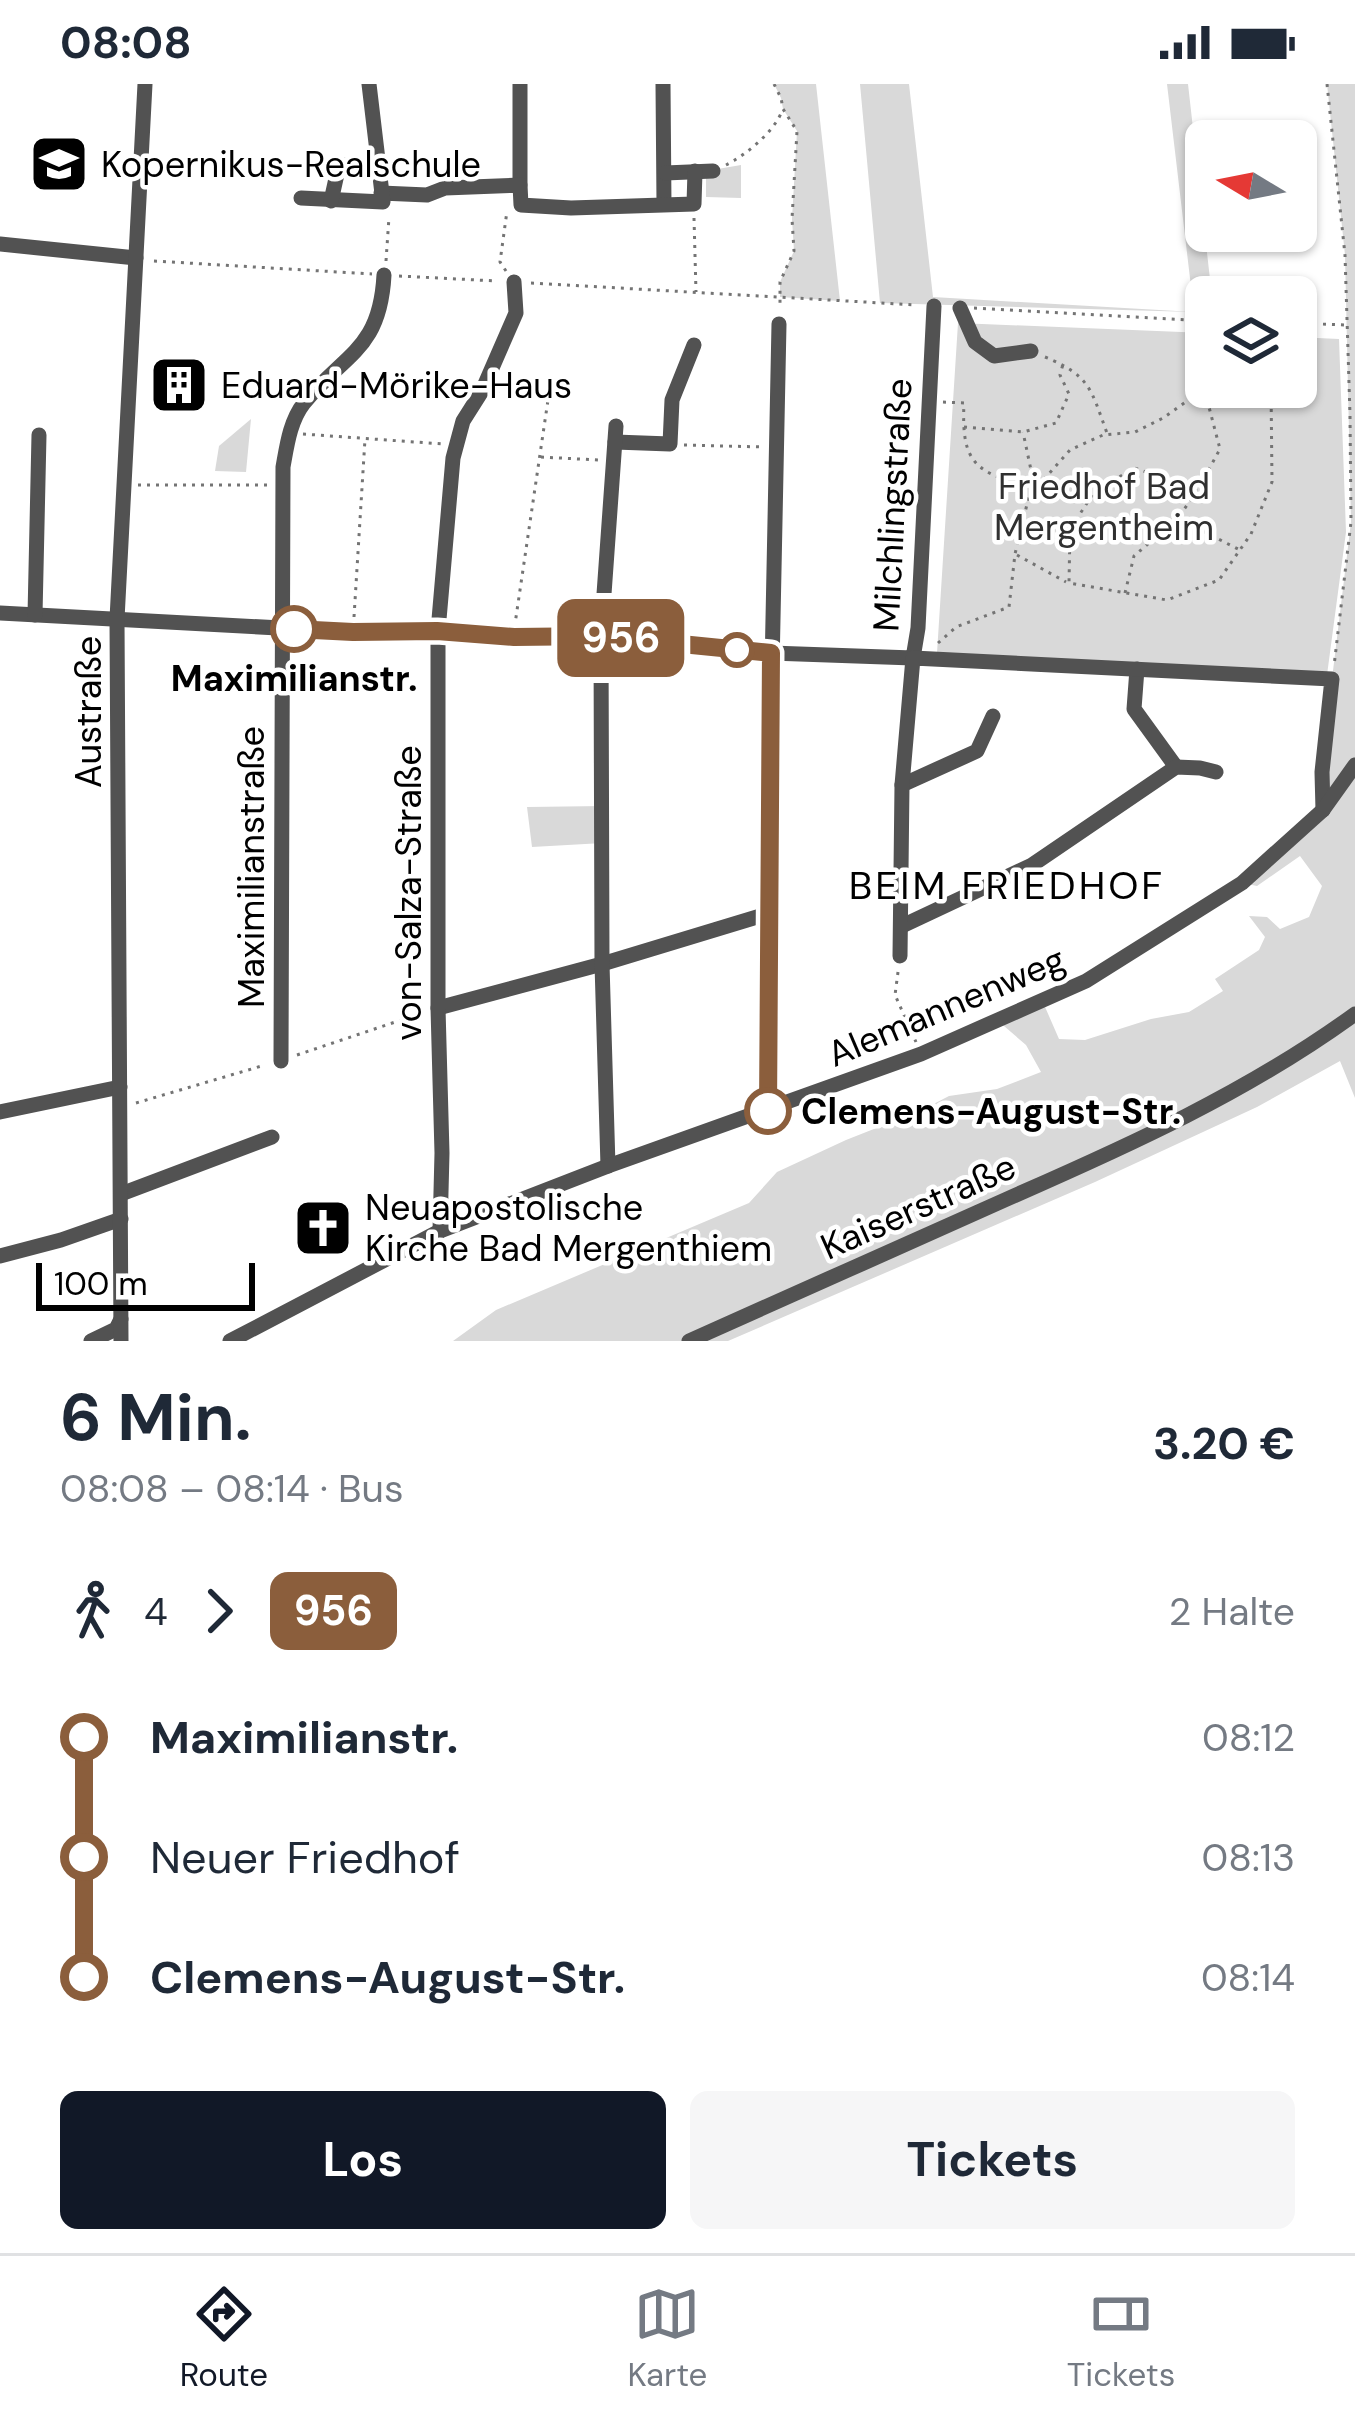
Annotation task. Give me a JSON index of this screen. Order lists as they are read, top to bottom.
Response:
{
  "streets": {
    "street": [
      "Milchlingstraße",
      "Austraße",
      "Maximilianstraße",
      "von-Salza-Straße",
      "Alemannenweg",
      "Kaiserstraße"
    ]
  },
  "crossings": [
    ["Milchlingstraße", "Austraße"],
    ["Milchlingstraße", "Maximilianstraße"],
    ["Milchlingstraße", "von-Salza-Straße"],
    ["von-Salza-Straße", "Alemannenweg"]
  ],
  "districts": ["BEIM FRIEDHOF"],
  "parks": ["Friedhof Bad Mergentheim"],
  "places": {
    "school or university": ["Kopernikus-Realschule"],
    "building": ["Eduard-Mörike-Haus"],
    "other": ["Maximilianstr.", "Clemens-August-Str."],
    "church": ["Neuapostolische Kirche Bad Mergenthiem"]
  },
  "lines": ["bus line 956"],
  "scale_bar": "100 m",
  "north": "left",
  "page": {
    "status": "08:08",
    "on_map": "956",
    "scale": "100 m",
    "heading": ["6 Min.", "08:08 – 08:14 · Bus", "3.20 €"],
    "legs": ["4", "956", "2 Halte"],
    "list": [
      {
        "name": "Maximilianstr.",
        "value": "08:12"
      },
      {
        "name": "Neuer Friedhof",
        "value": "08:13"
      },
      {
        "name": "Clemens-August-Str.",
        "value": "08:14"
      }
    ],
    "buttons": ["Los", "Tickets"],
    "tabs": ["Route", "Karte", "Tickets"]
  }
}
